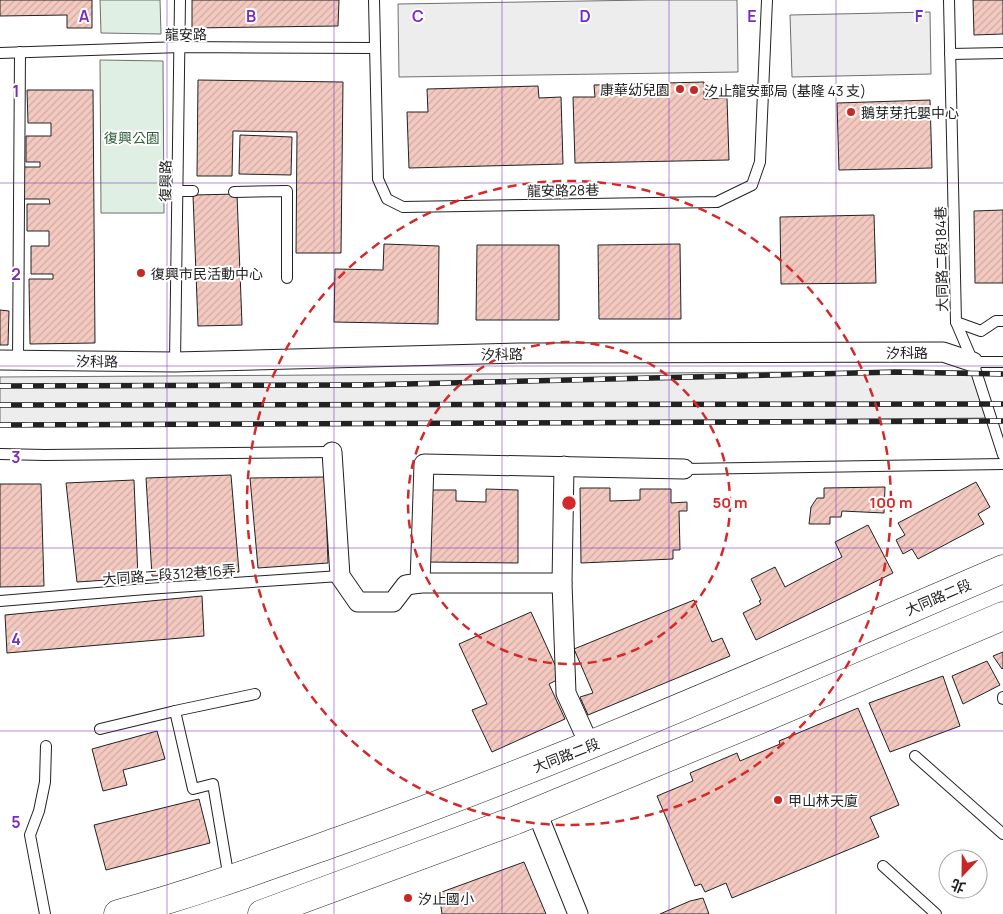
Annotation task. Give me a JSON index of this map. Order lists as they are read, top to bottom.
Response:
{
  "streets": {
    "main road": ["大同路二段"],
    "street": ["汐科路"],
    "lane": [
      "龍安路",
      "復興路",
      "龍安路28巷",
      "大同路二段184巷",
      "大同路二段312巷16弄"
    ]
  },
  "crossings": [
    ["龍安路", "復興路"],
    ["龍安路", "龍安路28巷"],
    ["復興路", "汐科路"],
    ["大同路二段184巷", "汐科路"]
  ],
  "parks": ["復興公園"],
  "places": [
    "康華幼兒園",
    "汐止龍安郵局 (基隆 43 支)",
    "鵝芽芽托嬰中心",
    "復興市民活動中心",
    "甲山林天廈",
    "汐止國小"
  ],
  "north": "bottom",
  "grid": {
    "columns": [
      "A",
      "B",
      "C",
      "D",
      "E",
      "F"
    ],
    "rows": [
      "1",
      "2",
      "3",
      "4",
      "5"
    ]
  },
  "rings": ["50 m", "100 m"]
}
